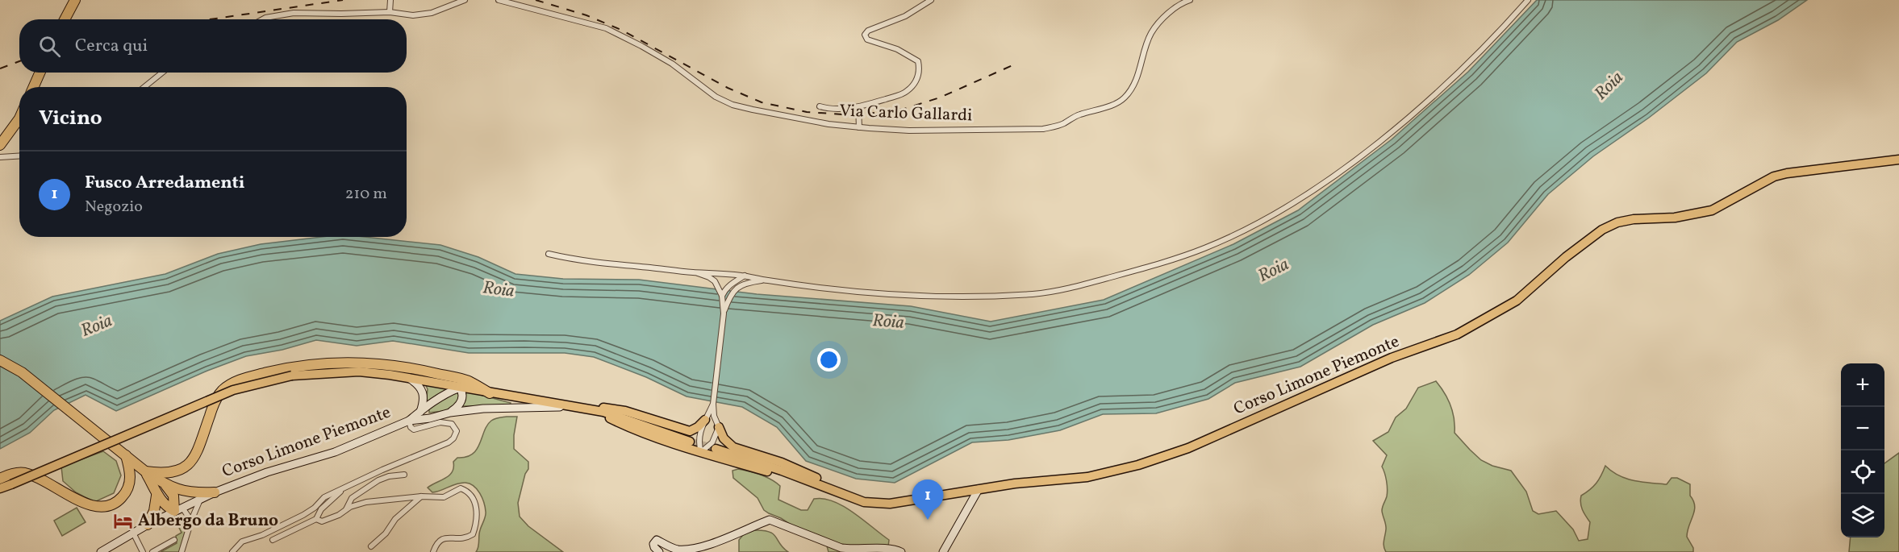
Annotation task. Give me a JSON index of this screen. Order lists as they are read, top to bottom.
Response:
{
  "streets": {
    "main road": ["Corso Limone Piemonte"],
    "street": ["Via Carlo Gallardi"]
  },
  "water": ["Roia"],
  "places": {
    "hotel": ["Albergo da Bruno"]
  },
  "page": {
    "search": "Cerca qui",
    "heading": "Vicino",
    "list": [
      {
        "mark": "1",
        "name": "Fusco Arredamenti",
        "note": "Negozio",
        "value": "210 m"
      }
    ],
    "map_buttons": ["+", "−"],
    "pins": "1"
  }
}
